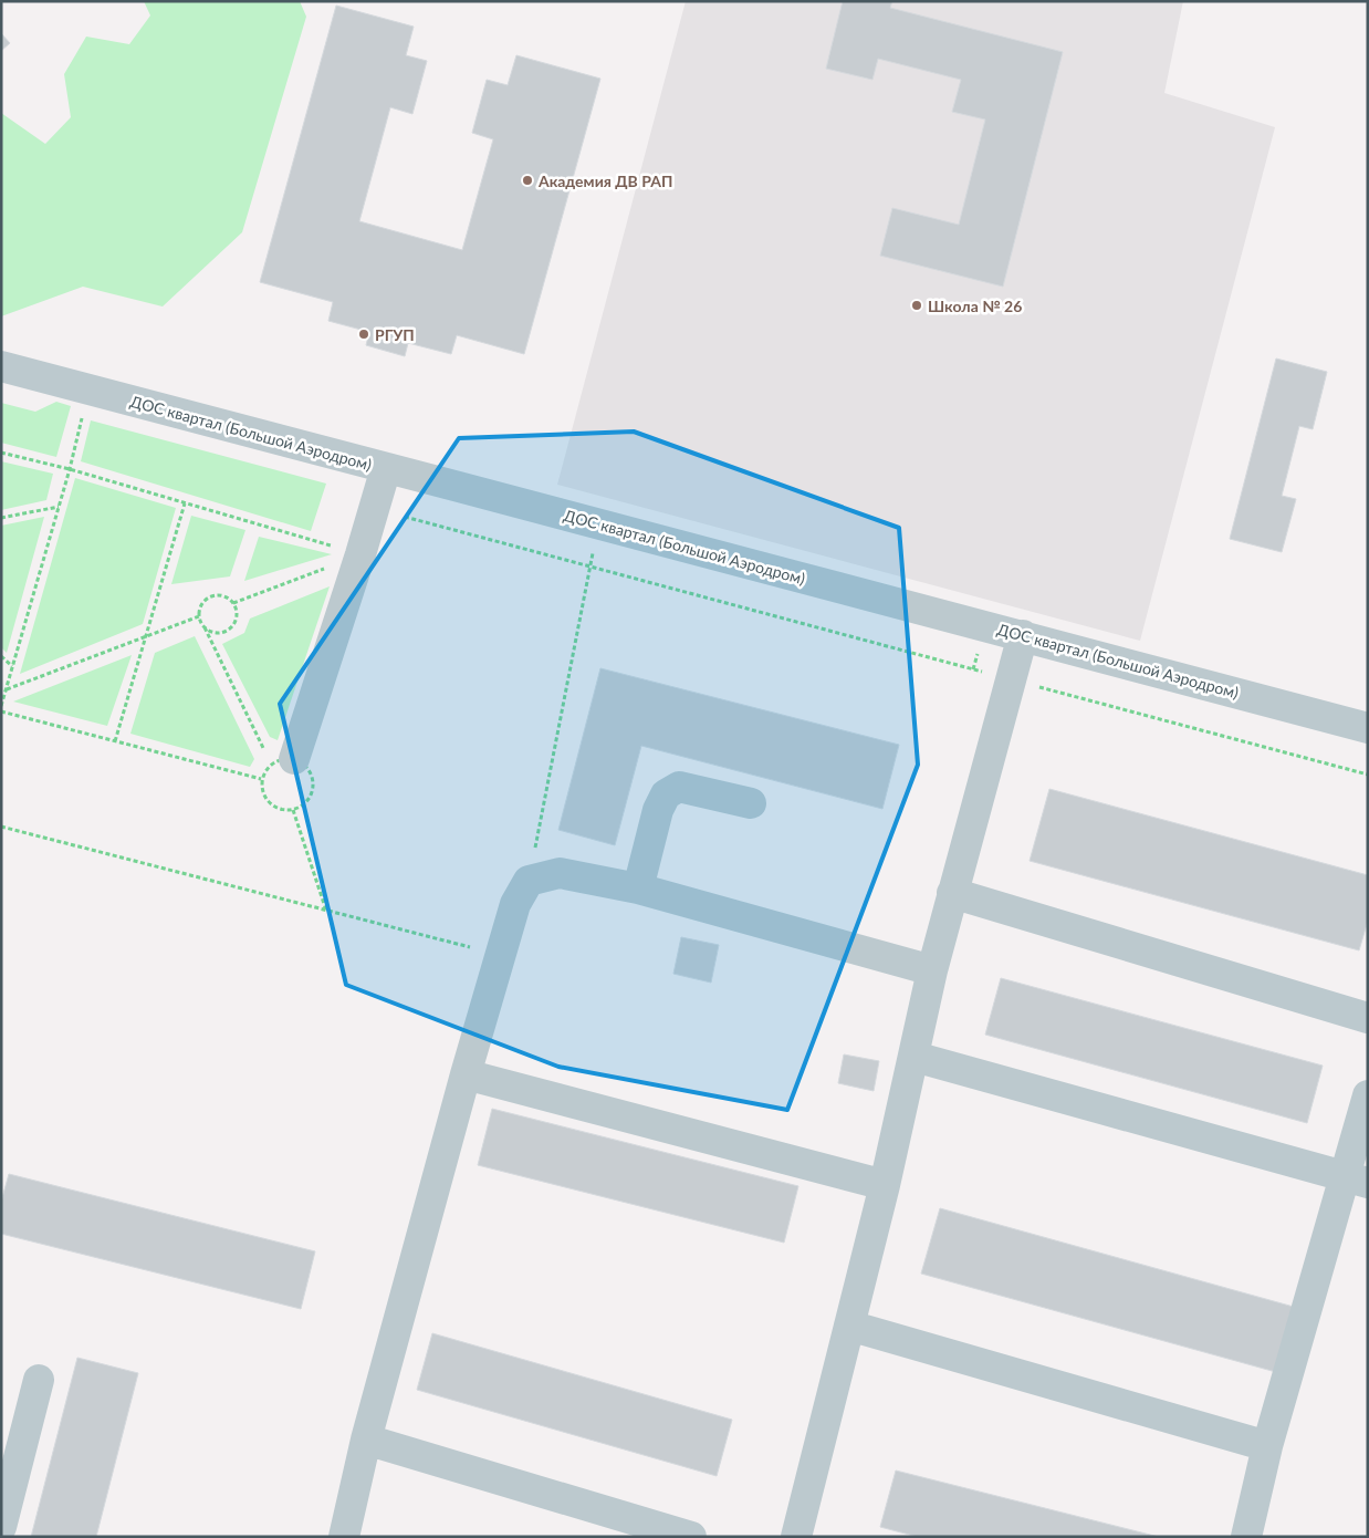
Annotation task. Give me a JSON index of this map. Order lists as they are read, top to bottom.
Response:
{
  "streets": {
    "street": ["ДОС квартал (Большой Аэродром)"]
  },
  "places": ["Академия ДВ РАП", "Школа № 26", "РГУП"]
}
